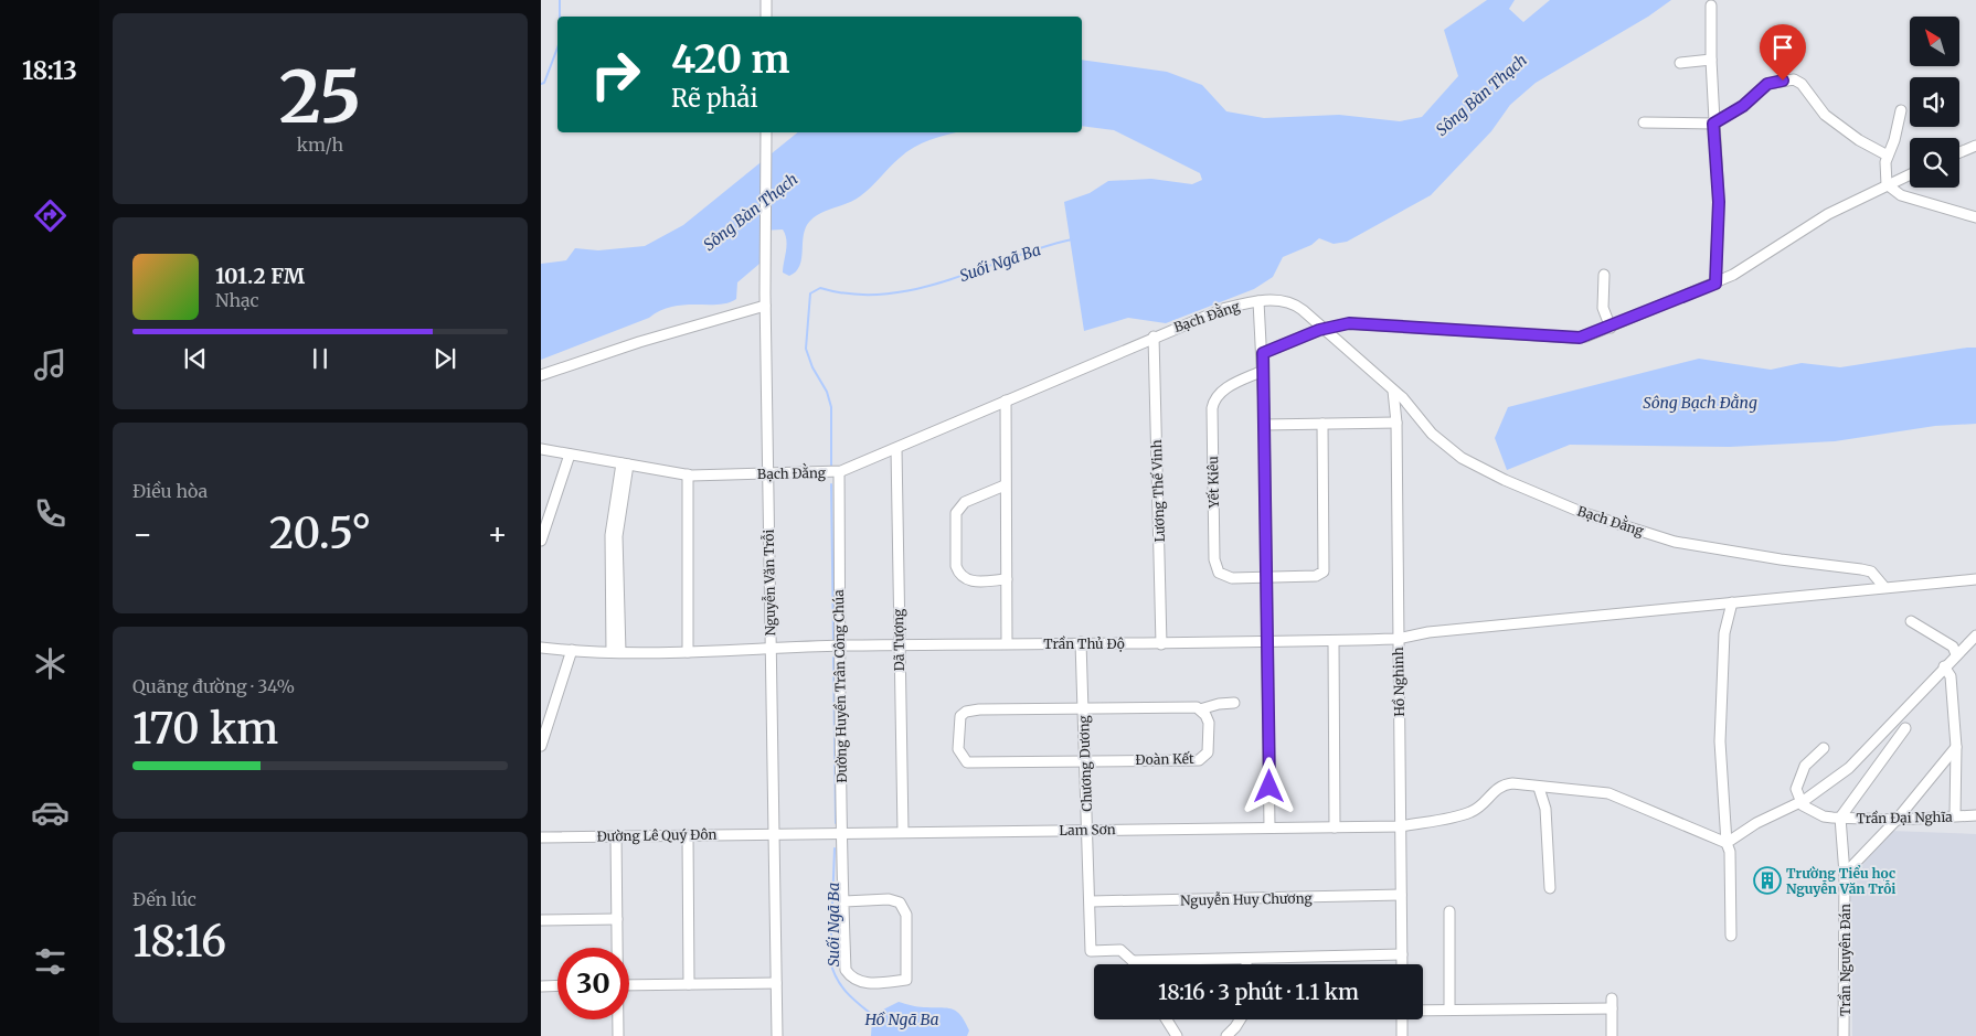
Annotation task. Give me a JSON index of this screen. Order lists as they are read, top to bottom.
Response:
{
  "streets": {
    "street": [
      "Bạch Đằng",
      "Yết Kiêu",
      "Lương Thế Vinh",
      "Nguyễn Văn Trỗi",
      "Dã Tượng",
      "Trần Thủ Độ",
      "Hồ Nghinh",
      "Đường Huyền Trân Công Chúa",
      "Đoàn Kết",
      "Chương Dương",
      "Trần Đại Nghĩa",
      "Lam Sơn",
      "Đường Lê Quý Đôn",
      "Nguyễn Huy Chương",
      "Trần Nguyên Đán"
    ]
  },
  "crossings": [
    ["Bạch Đằng", "Lương Thế Vinh"],
    ["Bạch Đằng", "Nguyễn Văn Trỗi"],
    ["Bạch Đằng", "Dã Tượng"],
    ["Bạch Đằng", "Trần Thủ Độ"],
    ["Bạch Đằng", "Hồ Nghinh"],
    ["Bạch Đằng", "Đường Huyền Trân Công Chúa"],
    ["Lương Thế Vinh", "Trần Thủ Độ"],
    ["Nguyễn Văn Trỗi", "Trần Thủ Độ"],
    ["Nguyễn Văn Trỗi", "Lam Sơn"],
    ["Nguyễn Văn Trỗi", "Đường Lê Quý Đôn"],
    ["Dã Tượng", "Trần Thủ Độ"],
    ["Dã Tượng", "Lam Sơn"],
    ["Trần Thủ Độ", "Hồ Nghinh"],
    ["Trần Thủ Độ", "Đường Huyền Trân Công Chúa"],
    ["Trần Thủ Độ", "Chương Dương"],
    ["Hồ Nghinh", "Lam Sơn"],
    ["Hồ Nghinh", "Nguyễn Huy Chương"],
    ["Đường Huyền Trân Công Chúa", "Lam Sơn"],
    ["Đoàn Kết", "Chương Dương"],
    ["Chương Dương", "Lam Sơn"],
    ["Chương Dương", "Nguyễn Huy Chương"],
    ["Trần Đại Nghĩa", "Trần Nguyên Đán"],
    ["Lam Sơn", "Đường Lê Quý Đôn"]
  ],
  "water": [
    "Sông Bàn Thạch",
    "Suối Ngã Ba",
    "Sông Bạch Đằng",
    "Hồ Ngã Ba"
  ],
  "places": {
    "building": ["Trường Tiểu học Nguyễn Văn Trỗi"]
  },
  "north": "top left",
  "page": {
    "tabs": "18:13",
    "tile": [
      ["25", "km/h"],
      "Điều hòa",
      ["Quãng đường · 34%", "170 km"],
      ["Đến lúc", "18:16"]
    ],
    "turn": ["420 m", "Rẽ phải"],
    "song": ["101.2 FM", "Nhạc"],
    "heat": ["−", "20.5°", "+"],
    "limit": "30",
    "trip": "18:16 · 3 phút · 1.1 km"
  }
}
